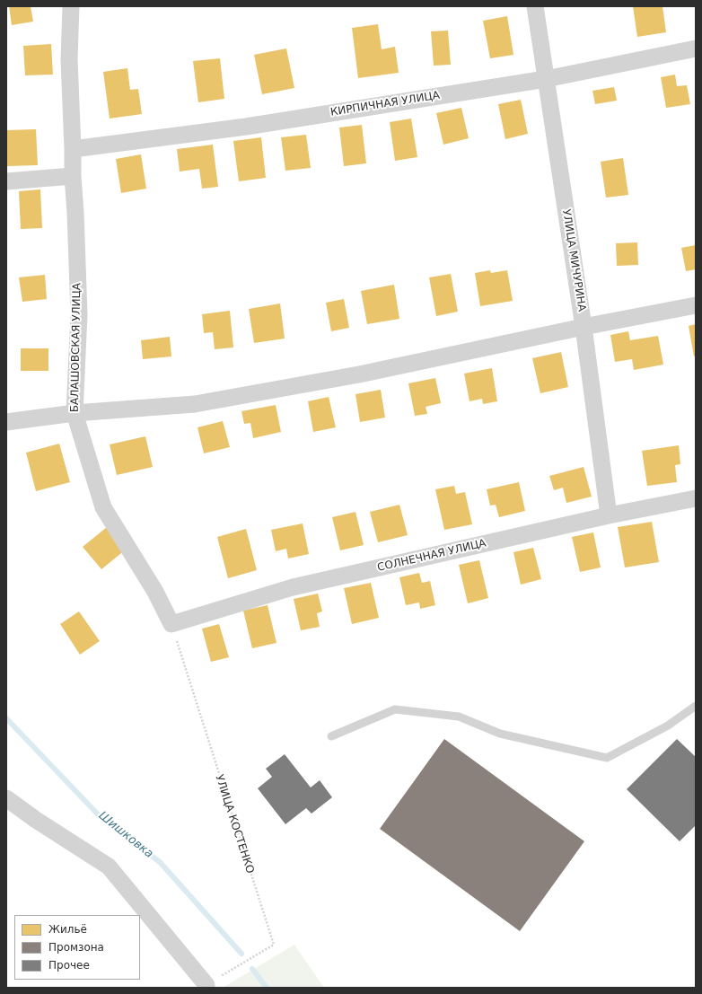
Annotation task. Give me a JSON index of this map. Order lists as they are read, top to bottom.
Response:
{
  "streets": {
    "street": [
      "КИРПИЧНАЯ УЛИЦА",
      "УЛИЦА МИЧУРИНА",
      "БАЛАШОВСКАЯ УЛИЦА",
      "СОЛНЕЧНАЯ УЛИЦА"
    ],
    "path": ["УЛИЦА КОСТЕНКО"]
  },
  "crossings": [
    ["КИРПИЧНАЯ УЛИЦА", "УЛИЦА МИЧУРИНА"],
    ["КИРПИЧНАЯ УЛИЦА", "БАЛАШОВСКАЯ УЛИЦА"],
    ["УЛИЦА МИЧУРИНА", "СОЛНЕЧНАЯ УЛИЦА"],
    ["БАЛАШОВСКАЯ УЛИЦА", "СОЛНЕЧНАЯ УЛИЦА"],
    ["БАЛАШОВСКАЯ УЛИЦА", "УЛИЦА КОСТЕНКО"],
    ["СОЛНЕЧНАЯ УЛИЦА", "УЛИЦА КОСТЕНКО"]
  ],
  "water": ["Шишковка"],
  "legend": ["Жильё", "Промзона", "Прочее"]
}
